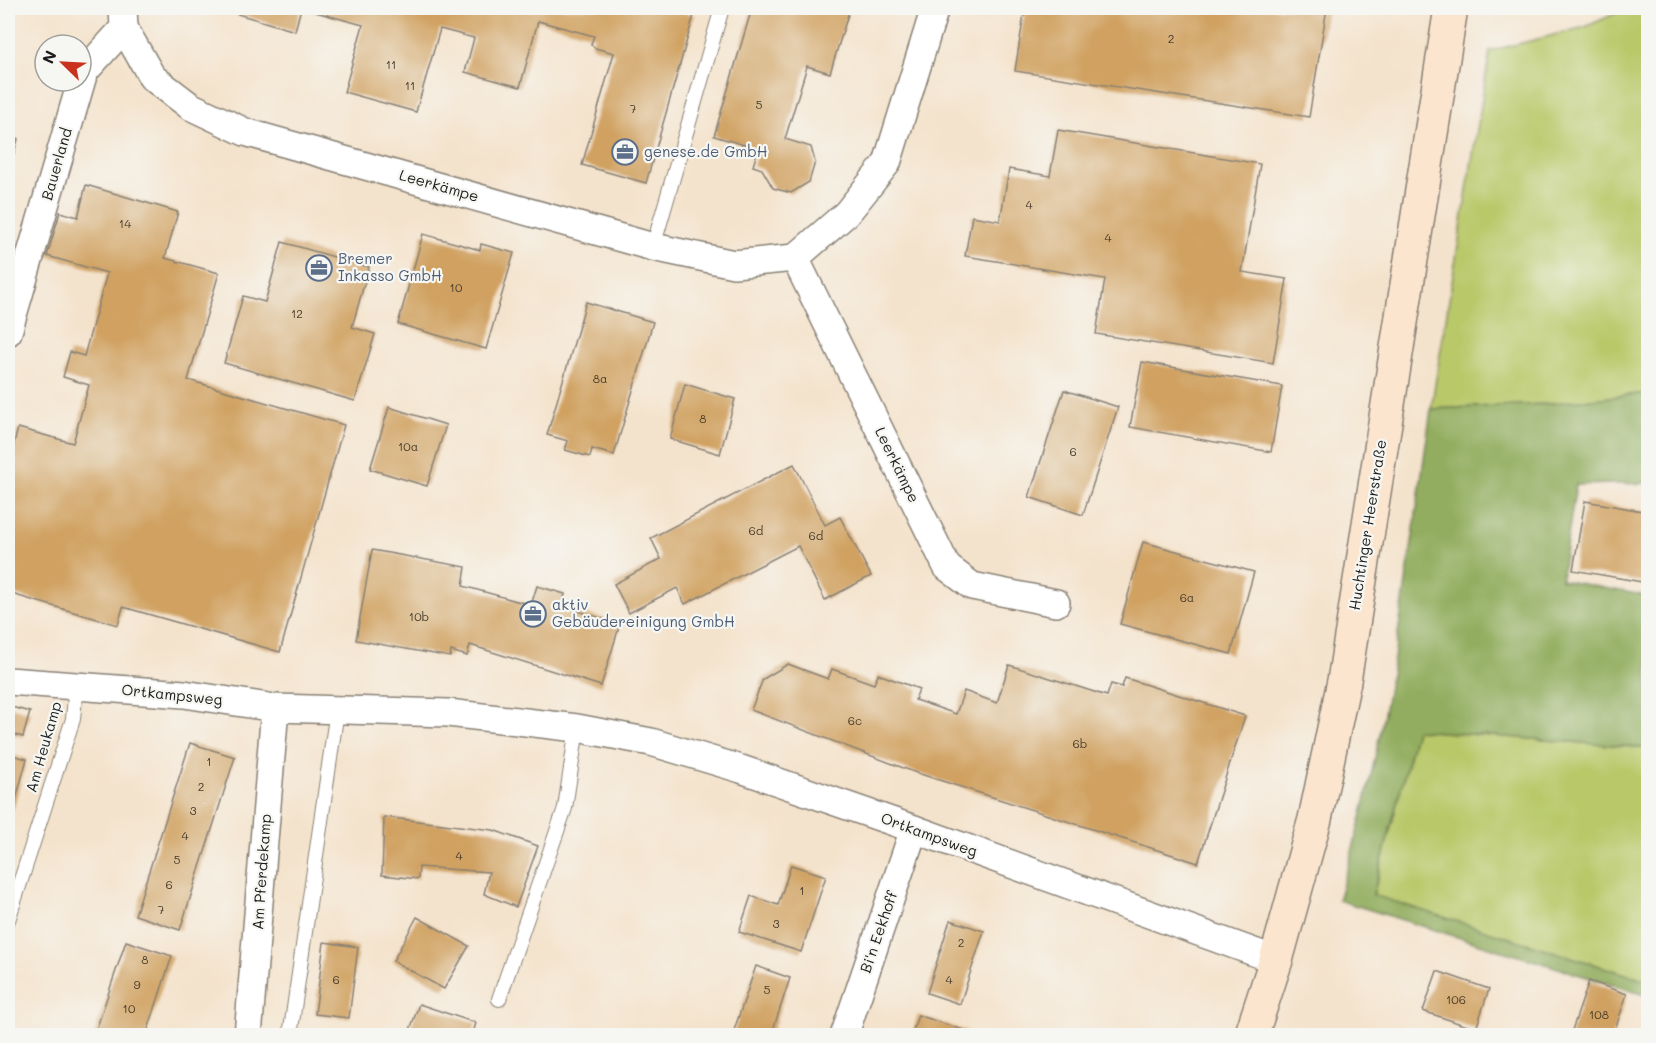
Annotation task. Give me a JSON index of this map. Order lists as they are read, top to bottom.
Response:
{
  "streets": {
    "main road": ["Huchtinger Heerstraße"],
    "street": [
      "Bauerland",
      "Leerkämpe",
      "Ortkampsweg",
      "Am Pferdekamp",
      "Bi'n Eekhoff"
    ],
    "lane": ["Am Heukamp"]
  },
  "crossings": [
    ["Bauerland", "Leerkämpe"],
    ["Huchtinger Heerstraße", "Ortkampsweg"],
    ["Ortkampsweg", "Am Heukamp"],
    ["Ortkampsweg", "Am Pferdekamp"],
    ["Ortkampsweg", "Bi'n Eekhoff"]
  ],
  "places": {
    "office": ["genese.de GmbH", "Bremer Inkasso GmbH", "aktiv Gebäudereinigung GmbH"]
  },
  "house_numbers": [
    "2",
    "11",
    "11",
    "5",
    "7",
    "4",
    "14",
    "4",
    "10",
    "12",
    "8a",
    "8",
    "10a",
    "6",
    "6d",
    "6d",
    "6a",
    "10b",
    "6c",
    "6b",
    "1",
    "2",
    "3",
    "4",
    "4",
    "5",
    "6",
    "1",
    "7",
    "3",
    "2",
    "8",
    "6",
    "4",
    "9",
    "5",
    "106",
    "10",
    "108"
  ],
  "north": "top left"
}
